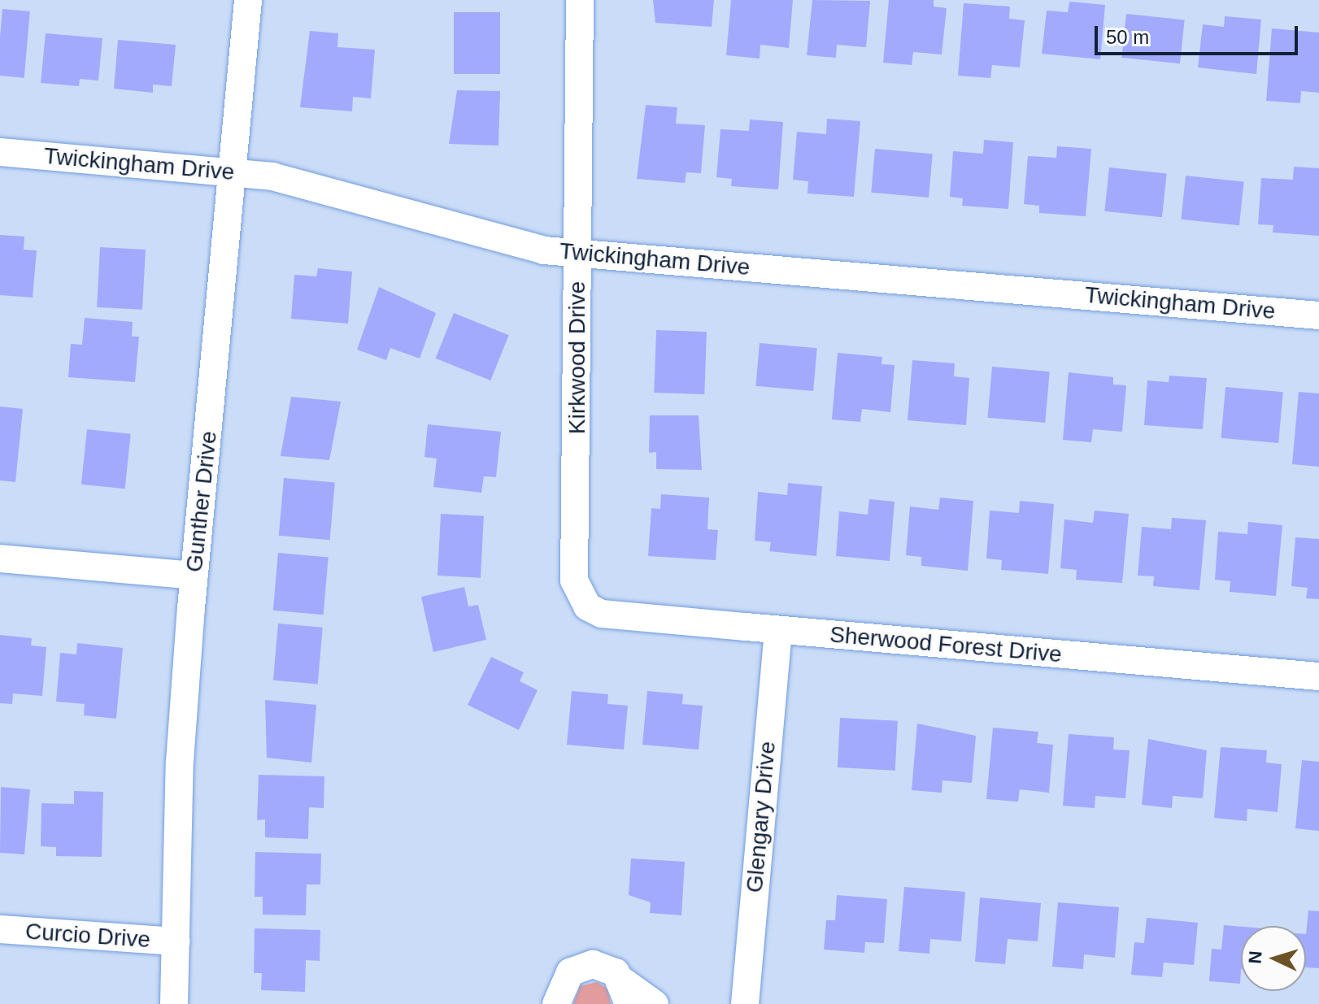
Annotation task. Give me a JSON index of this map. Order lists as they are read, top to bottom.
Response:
{
  "streets": {
    "street": [
      "Twickingham Drive",
      "Kirkwood Drive",
      "Gunther Drive",
      "Sherwood Forest Drive",
      "Glengary Drive",
      "Curcio Drive"
    ]
  },
  "crossings": [
    ["Twickingham Drive", "Kirkwood Drive"],
    ["Twickingham Drive", "Gunther Drive"],
    ["Kirkwood Drive", "Sherwood Forest Drive"],
    ["Gunther Drive", "Curcio Drive"],
    ["Sherwood Forest Drive", "Glengary Drive"]
  ],
  "scale_bar": "50 m",
  "north": "left"
}
